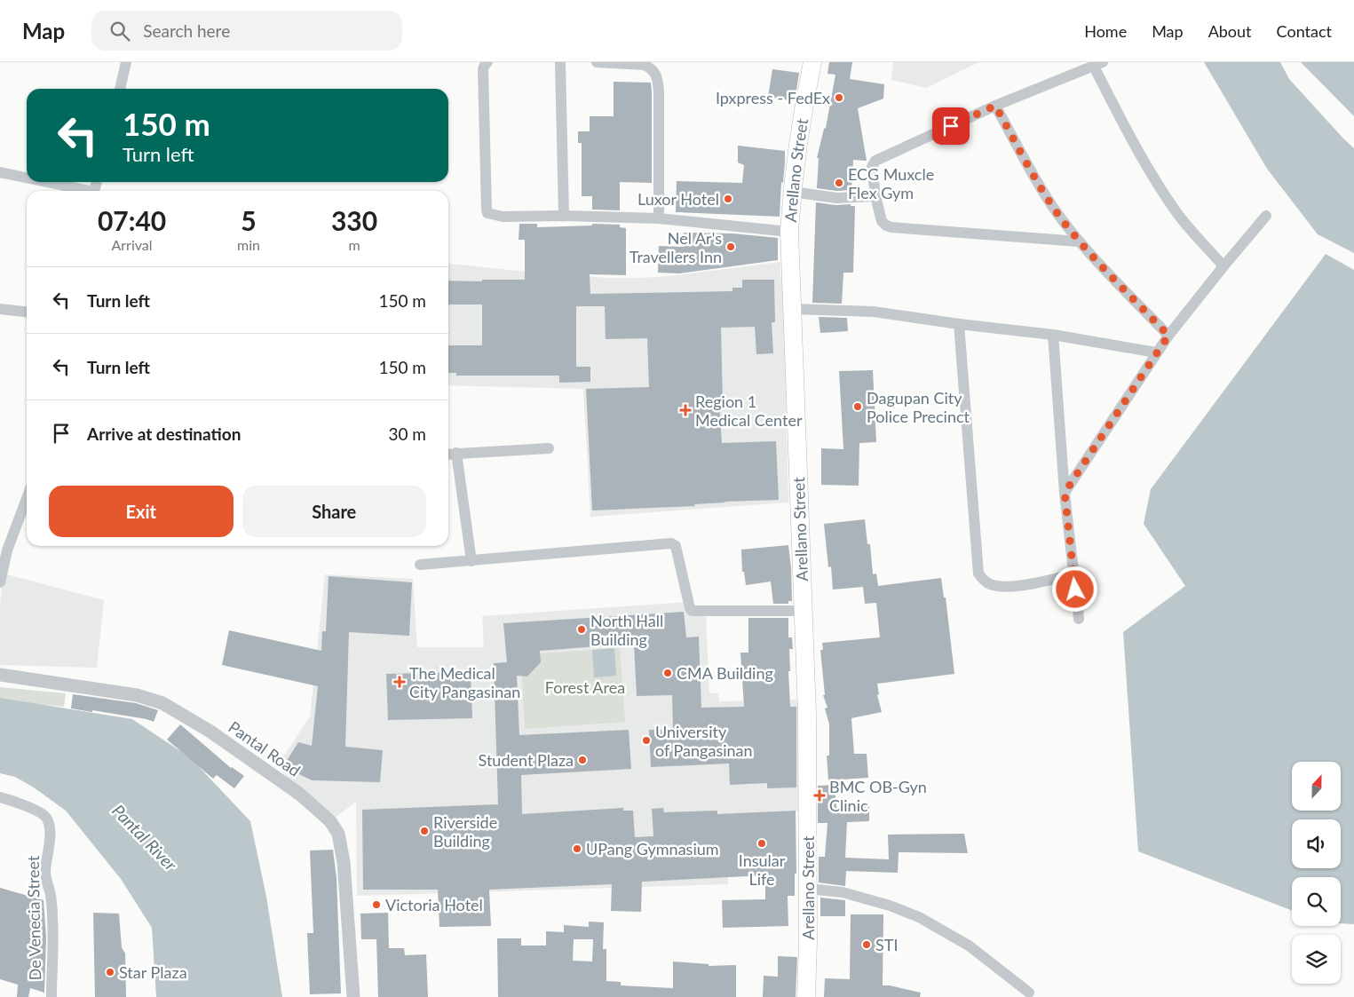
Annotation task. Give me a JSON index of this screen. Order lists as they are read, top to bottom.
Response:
{
  "streets": {
    "highway": ["Arellano Street"],
    "street": ["Pantal Road", "De Venecia Street"]
  },
  "water": ["Pantal River"],
  "parks": ["Forest Area"],
  "places": {
    "other": [
      "Ipxpress - FedEx",
      "ECG Muxcle Flex Gym",
      "Luxor Hotel",
      "Nel Ar's Travellers Inn",
      "Dagupan City Police Precinct",
      "North Hall Building",
      "CMA Building",
      "University of Pangasinan",
      "Student Plaza",
      "Riverside Building",
      "Insular Life",
      "UPang Gymnasium",
      "Victoria Hotel",
      "STI",
      "Star Plaza"
    ],
    "health": ["Region 1 Medical Center", "The Medical City Pangasinan", "BMC OB-Gyn Clinic"]
  },
  "north": "top",
  "page": {
    "header": "Map",
    "search": "Search here",
    "nav": [
      "Home",
      "Map",
      "About",
      "Contact"
    ],
    "turn": ["150 m", "Turn left"],
    "eta": [
      "07:40",
      "Arrival",
      "5",
      "min",
      "330",
      "m"
    ],
    "list": [
      {
        "name": "Turn left",
        "value": "150 m"
      },
      {
        "name": "Turn left",
        "value": "150 m"
      },
      {
        "name": "Arrive at destination",
        "value": "30 m"
      }
    ],
    "buttons": ["Exit", "Share"]
  }
}
